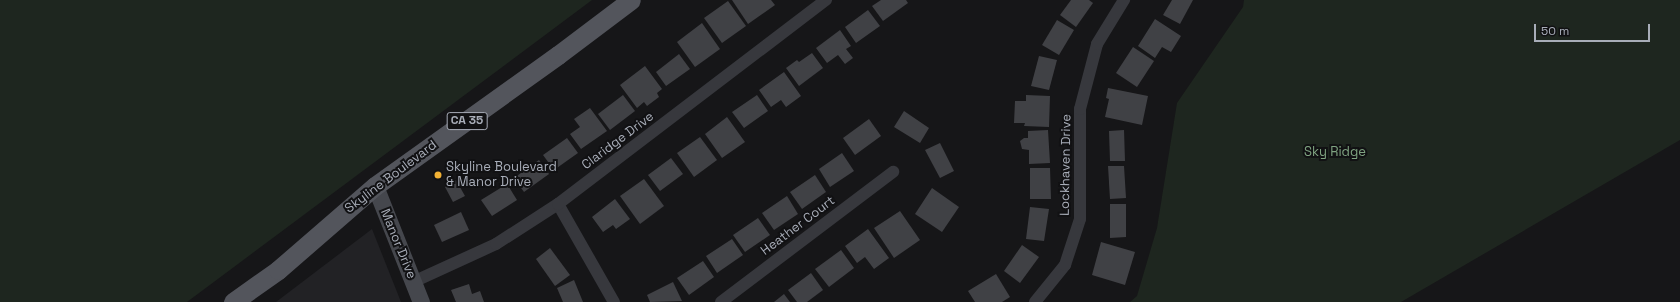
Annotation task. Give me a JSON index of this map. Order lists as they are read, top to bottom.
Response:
{
  "streets": {
    "main road": ["CA 35", "Skyline Boulevard"],
    "street": [
      "Claridge Drive",
      "Lockhaven Drive",
      "Heather Court",
      "Manor Drive"
    ]
  },
  "crossings": [
    ["Claridge Drive", "Manor Drive"],
    ["Skyline Boulevard", "Manor Drive"]
  ],
  "parks": ["Sky Ridge"],
  "places": ["Skyline Boulevard & Manor Drive"],
  "scale_bar": "50 m"
}
